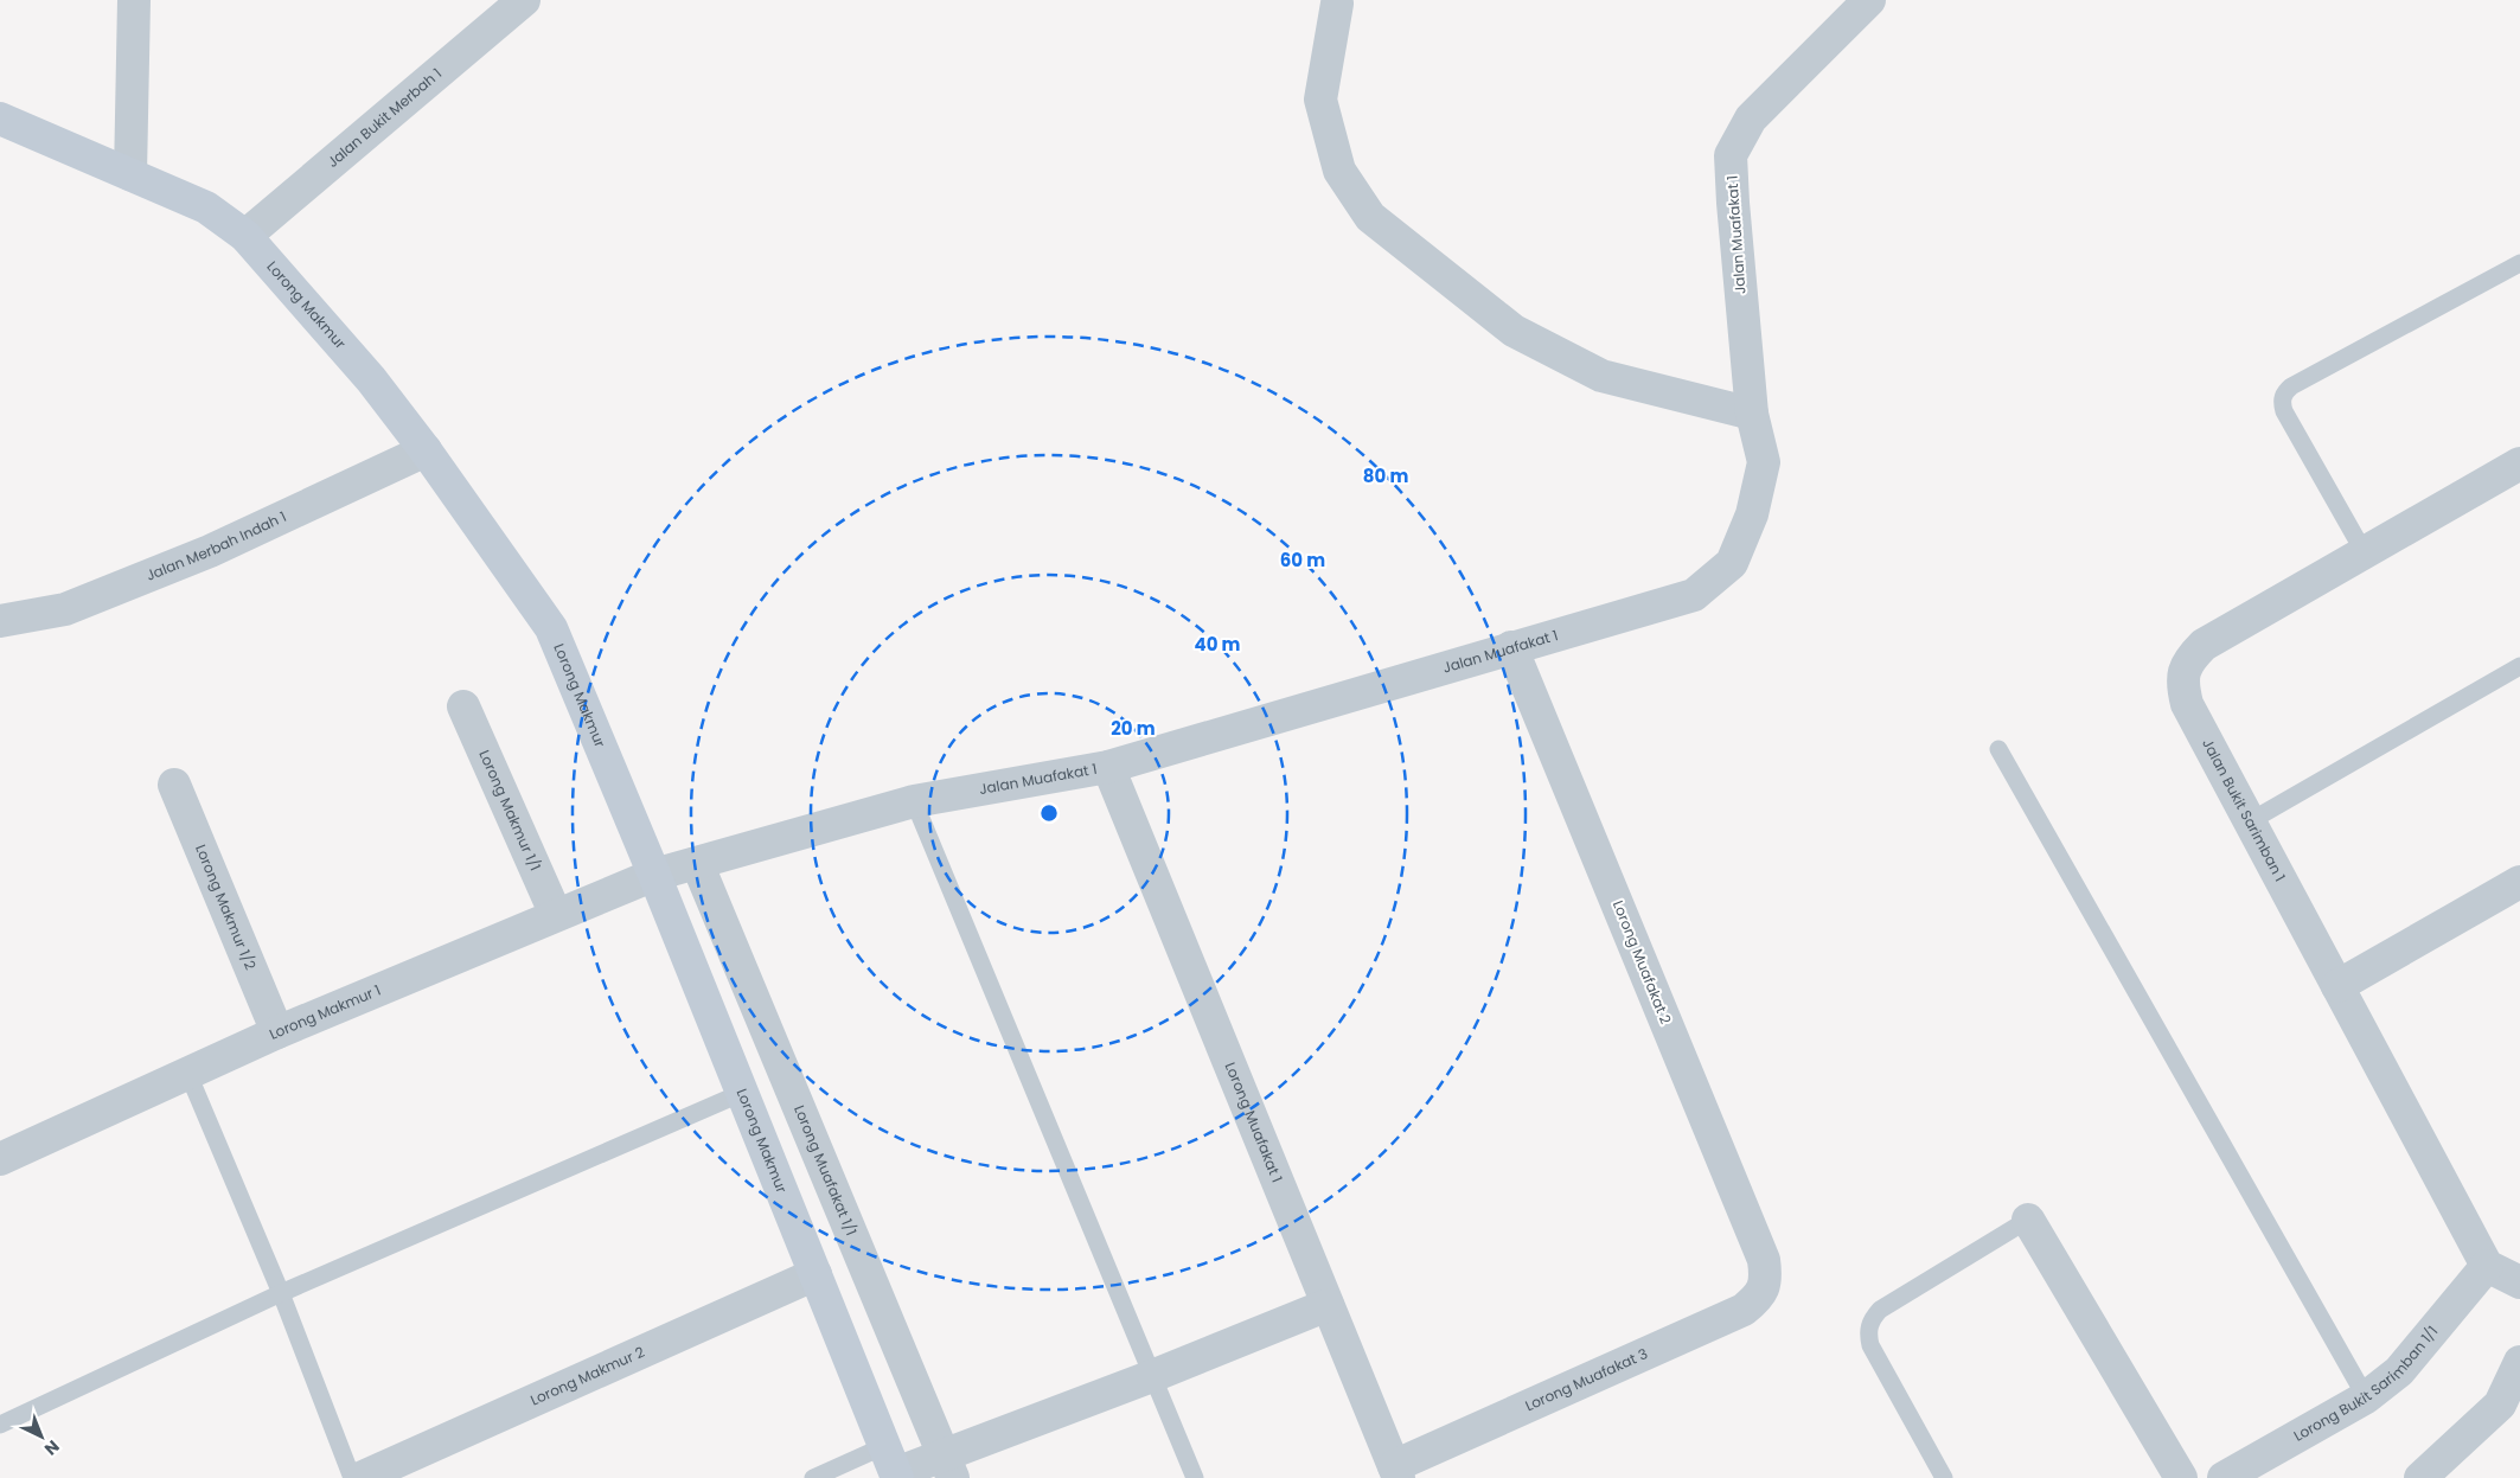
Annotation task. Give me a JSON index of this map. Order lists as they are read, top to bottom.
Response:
{
  "streets": {
    "main road": ["Lorong Makmur"],
    "street": [
      "Jalan Bukit Merbah 1",
      "Jalan Muafakat 1",
      "Jalan Merbah Indah 1",
      "Lorong Makmur 1/1",
      "Jalan Bukit Sarimban 1",
      "Lorong Makmur 1/2",
      "Lorong Muafakat 2",
      "Lorong Makmur 1",
      "Lorong Muafakat 1",
      "Lorong Muafakat 1/1",
      "Lorong Makmur 2",
      "Lorong Muafakat 3",
      "Lorong Bukit Sarimban 1/1"
    ]
  },
  "crossings": [
    ["Jalan Bukit Merbah 1", "Lorong Makmur"],
    ["Jalan Muafakat 1", "Lorong Makmur"],
    ["Jalan Muafakat 1", "Lorong Muafakat 2"],
    ["Jalan Muafakat 1", "Lorong Makmur 1"],
    ["Jalan Muafakat 1", "Lorong Muafakat 1"],
    ["Jalan Muafakat 1", "Lorong Muafakat 1/1"],
    ["Lorong Makmur", "Jalan Merbah Indah 1"],
    ["Lorong Makmur", "Lorong Makmur 1"],
    ["Lorong Makmur", "Lorong Makmur 2"],
    ["Lorong Makmur 1/1", "Lorong Makmur 1"],
    ["Jalan Bukit Sarimban 1", "Lorong Bukit Sarimban 1/1"],
    ["Lorong Makmur 1/2", "Lorong Makmur 1"],
    ["Lorong Muafakat 2", "Lorong Muafakat 3"],
    ["Lorong Muafakat 1", "Lorong Muafakat 3"]
  ],
  "north": "bottom right",
  "rings": [
    "80 m",
    "60 m",
    "40 m",
    "20 m"
  ]
}
